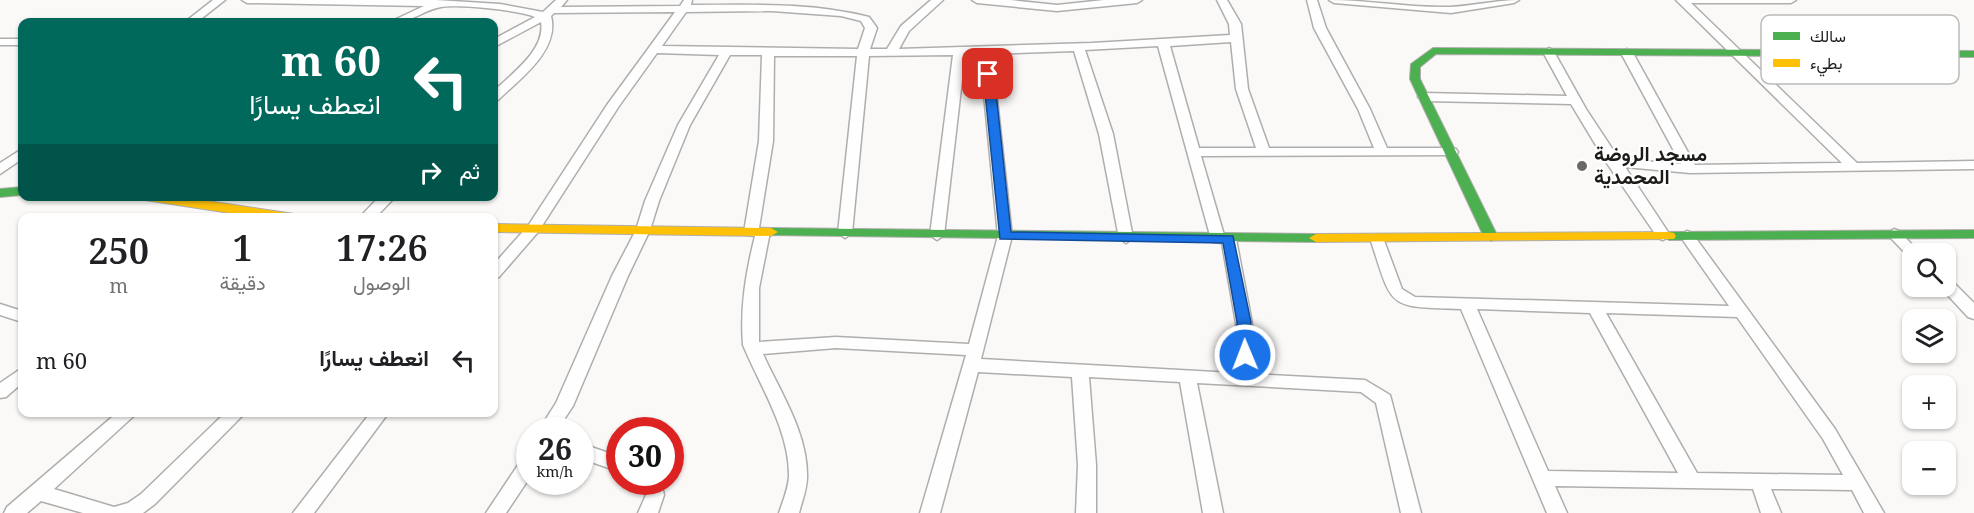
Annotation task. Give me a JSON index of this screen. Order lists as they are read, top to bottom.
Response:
{
  "places": ["مسجد الروضة المحمدية"],
  "legend": ["سالك", "بطيء"],
  "page": {
    "turn": ["60 m", "انعطف يسارًا"],
    "then": "ثم",
    "eta": [
      "17:26",
      "الوصول",
      "1",
      "دقيقة",
      "250",
      "m"
    ],
    "map_buttons": ["+", "−"],
    "list": [
      {
        "name": "انعطف يسارًا",
        "value": "60 m"
      }
    ],
    "speed": "26 km/h",
    "limit": "30"
  }
}
